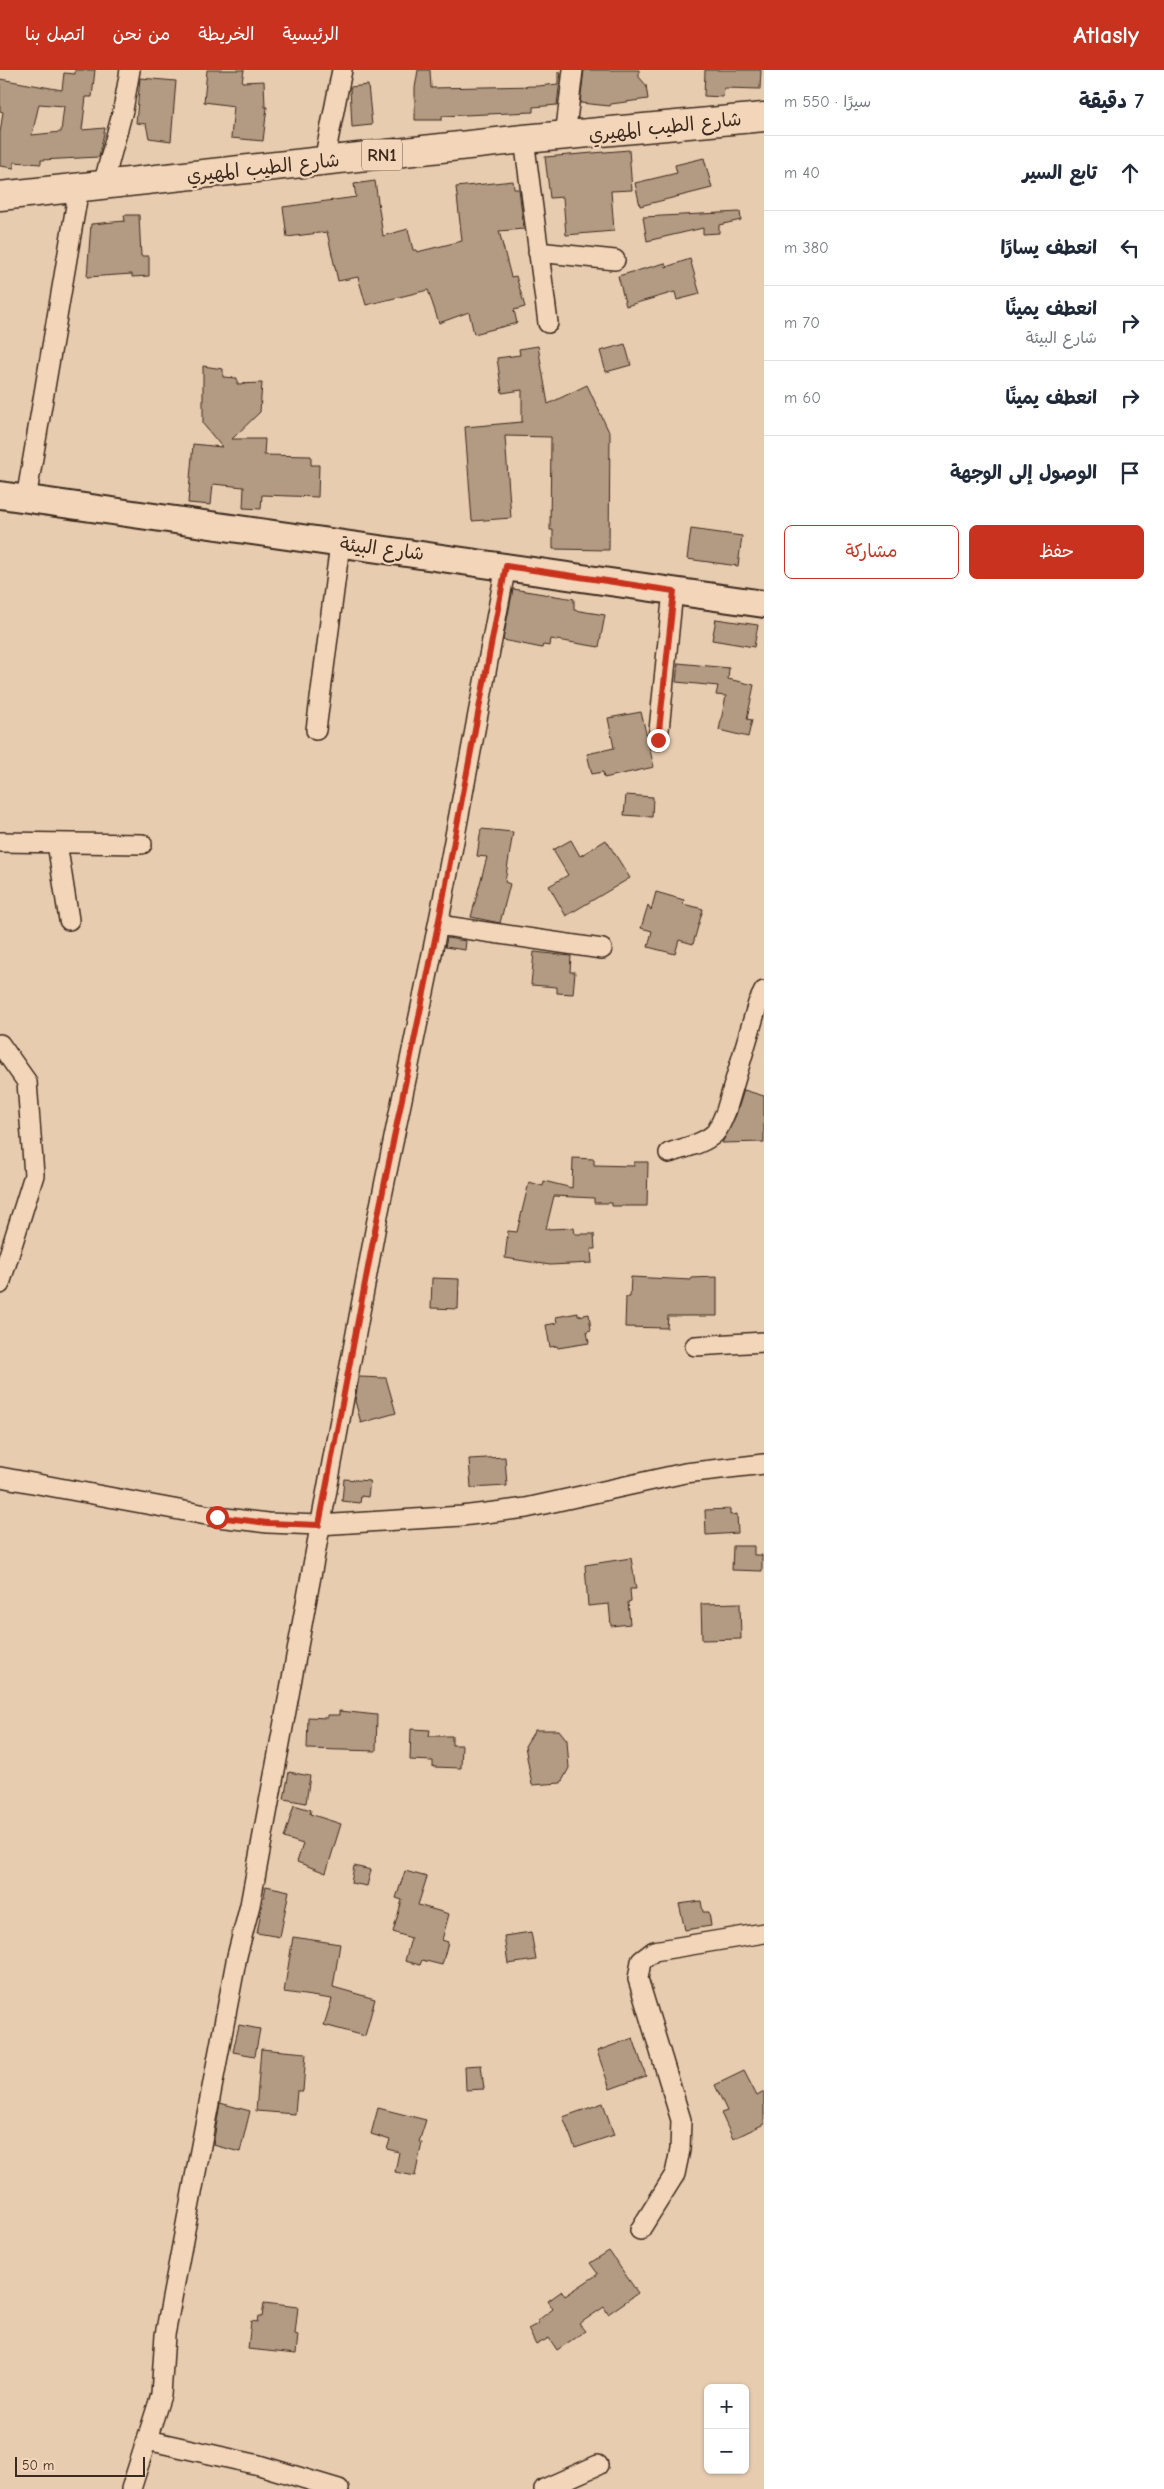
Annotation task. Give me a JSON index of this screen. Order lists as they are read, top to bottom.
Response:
{
  "streets": {
    "main road": ["شارع الطيب المهيري", "RN1"],
    "street": ["شارع البيئة"]
  },
  "scale_bar": "50 m",
  "page": {
    "header": "Atlasly",
    "nav": [
      "الرئيسية",
      "الخريطة",
      "من نحن",
      "اتصل بنا"
    ],
    "heading": ["7 دقيقة", "سيرًا · 550 m"],
    "list": [
      ["تابع السير", "40 m"],
      ["انعطف يسارًا", "380 m"],
      ["انعطف يمينًا", "شارع البيئة", "70 m"],
      ["انعطف يمينًا", "60 m"],
      "الوصول إلى الوجهة"
    ],
    "buttons": ["حفظ", "مشاركة"],
    "map_buttons": ["+", "−"],
    "scale": "50 m"
  }
}
